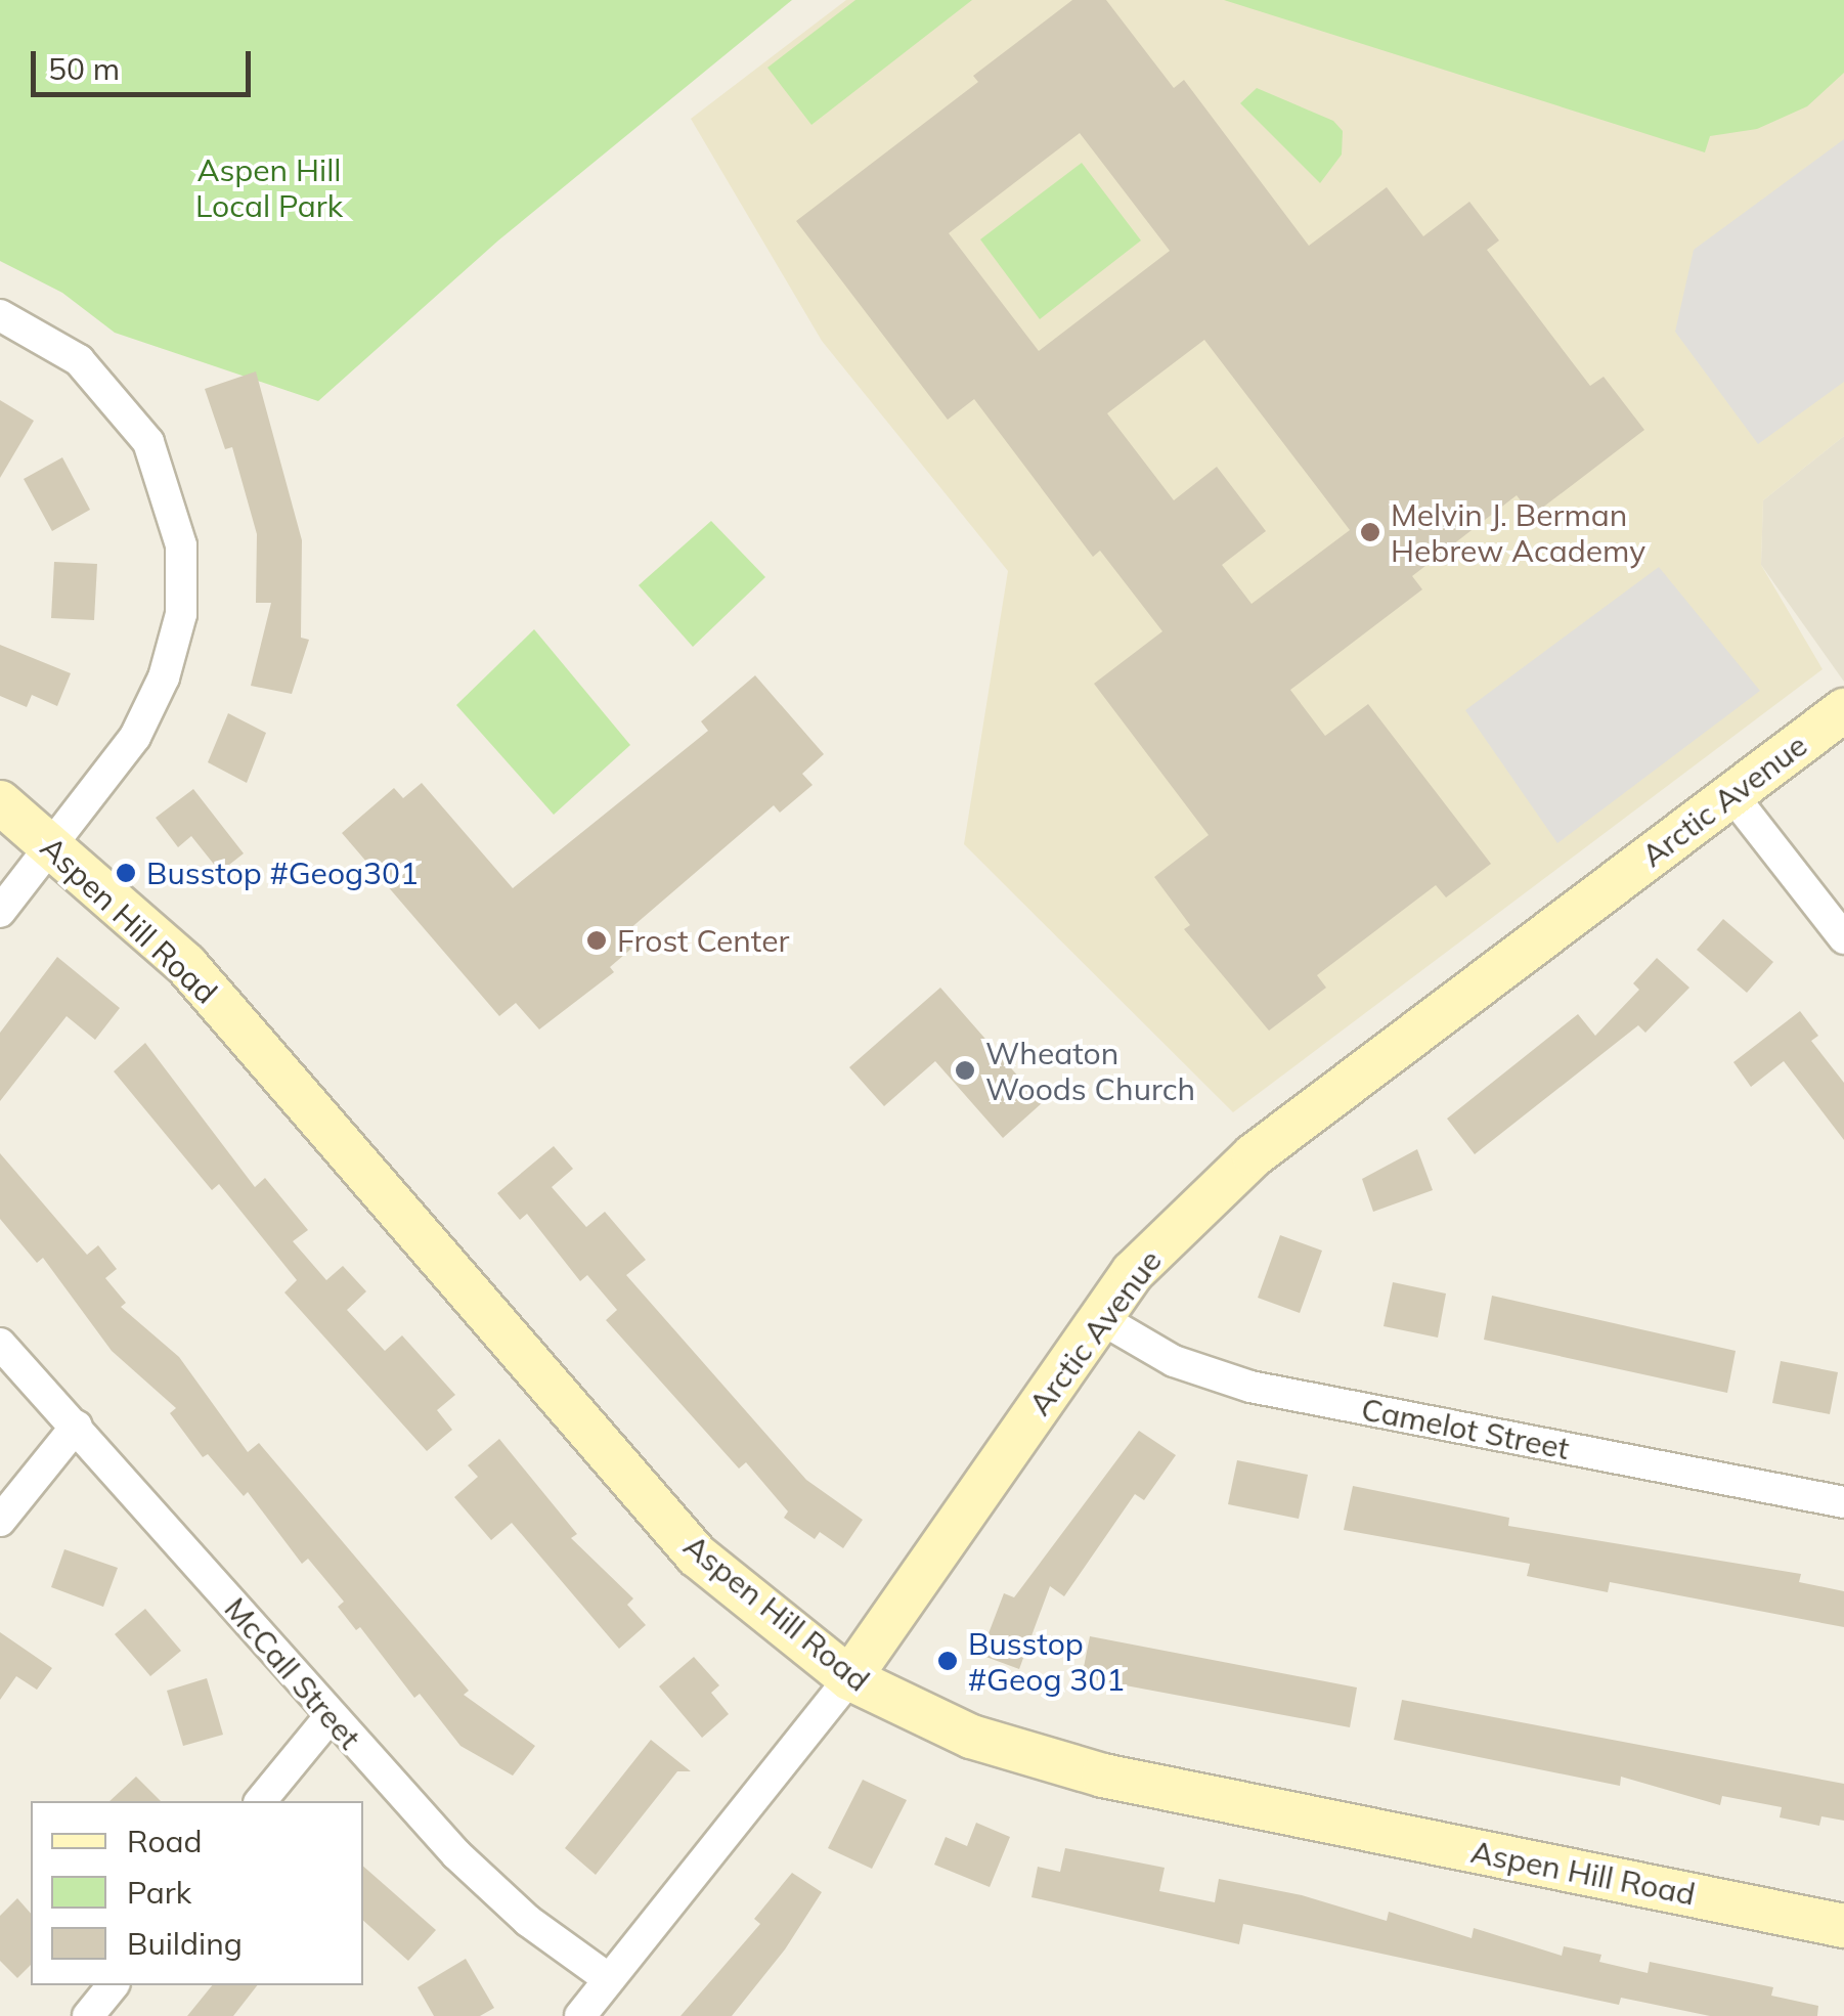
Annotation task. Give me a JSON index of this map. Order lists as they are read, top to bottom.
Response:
{
  "streets": {
    "street": [
      "Arctic Avenue",
      "Aspen Hill Road",
      "Camelot Street",
      "McCall Street"
    ]
  },
  "crossings": [
    ["Arctic Avenue", "Aspen Hill Road"],
    ["Arctic Avenue", "Camelot Street"],
    ["Arctic Avenue", "McCall Street"]
  ],
  "parks": ["Aspen Hill Local Park"],
  "places": [
    "Melvin J. Berman Hebrew Academy",
    "Busstop #Geog301",
    "Frost Center",
    "Wheaton Woods Church",
    "Busstop #Geog 301"
  ],
  "legend": ["Road", "Park", "Building"],
  "scale_bar": "50 m"
}
